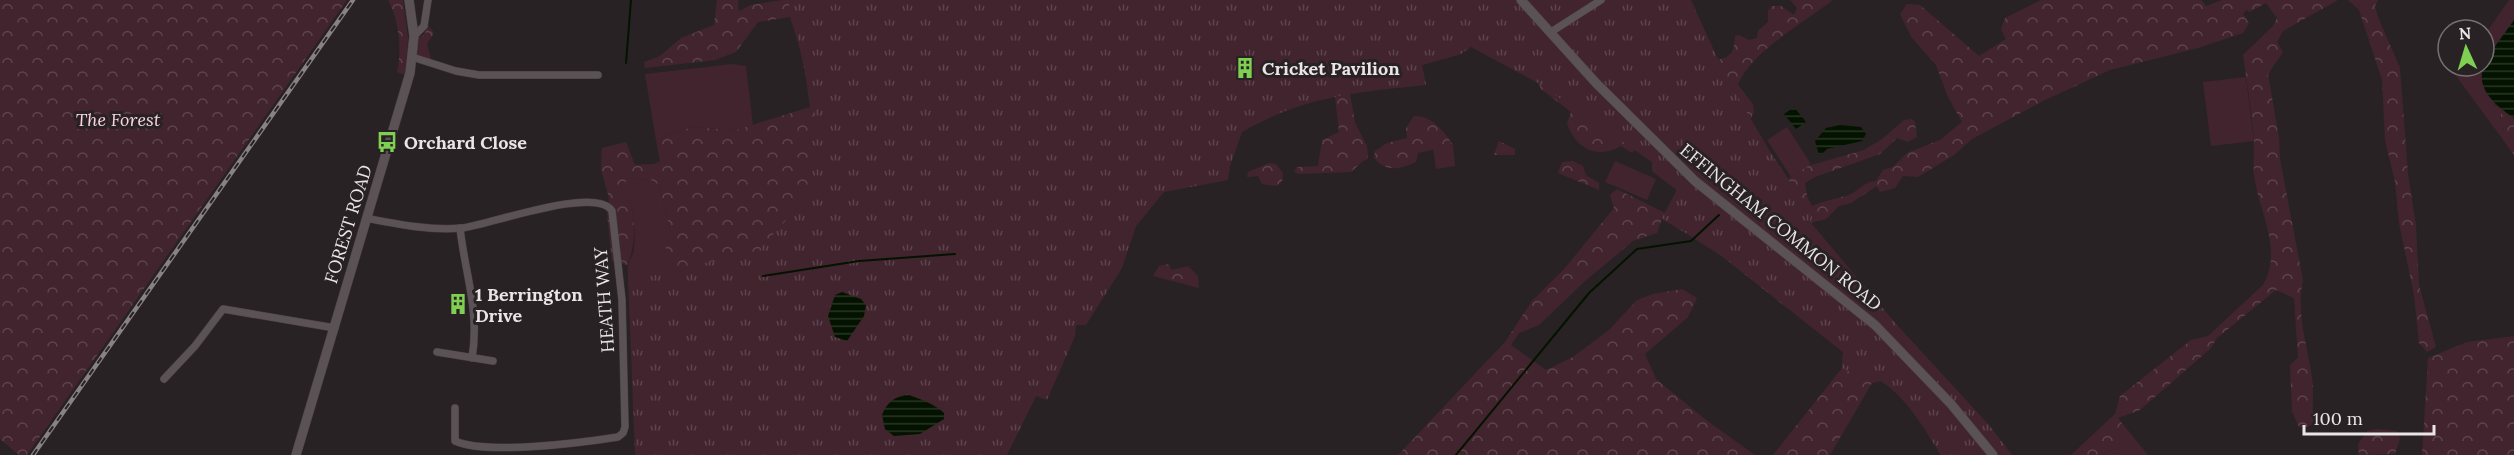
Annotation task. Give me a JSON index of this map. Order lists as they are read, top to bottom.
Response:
{
  "streets": {
    "street": ["FOREST ROAD", "EFFINGHAM COMMON ROAD", "HEATH WAY"]
  },
  "crossings": [
    ["FOREST ROAD", "HEATH WAY"]
  ],
  "parks": ["The Forest"],
  "places": {
    "building": ["Cricket Pavilion", "1 Berrington Drive"],
    "bus stop": ["Orchard Close"]
  },
  "scale_bar": "100 m",
  "north": "top"
}
